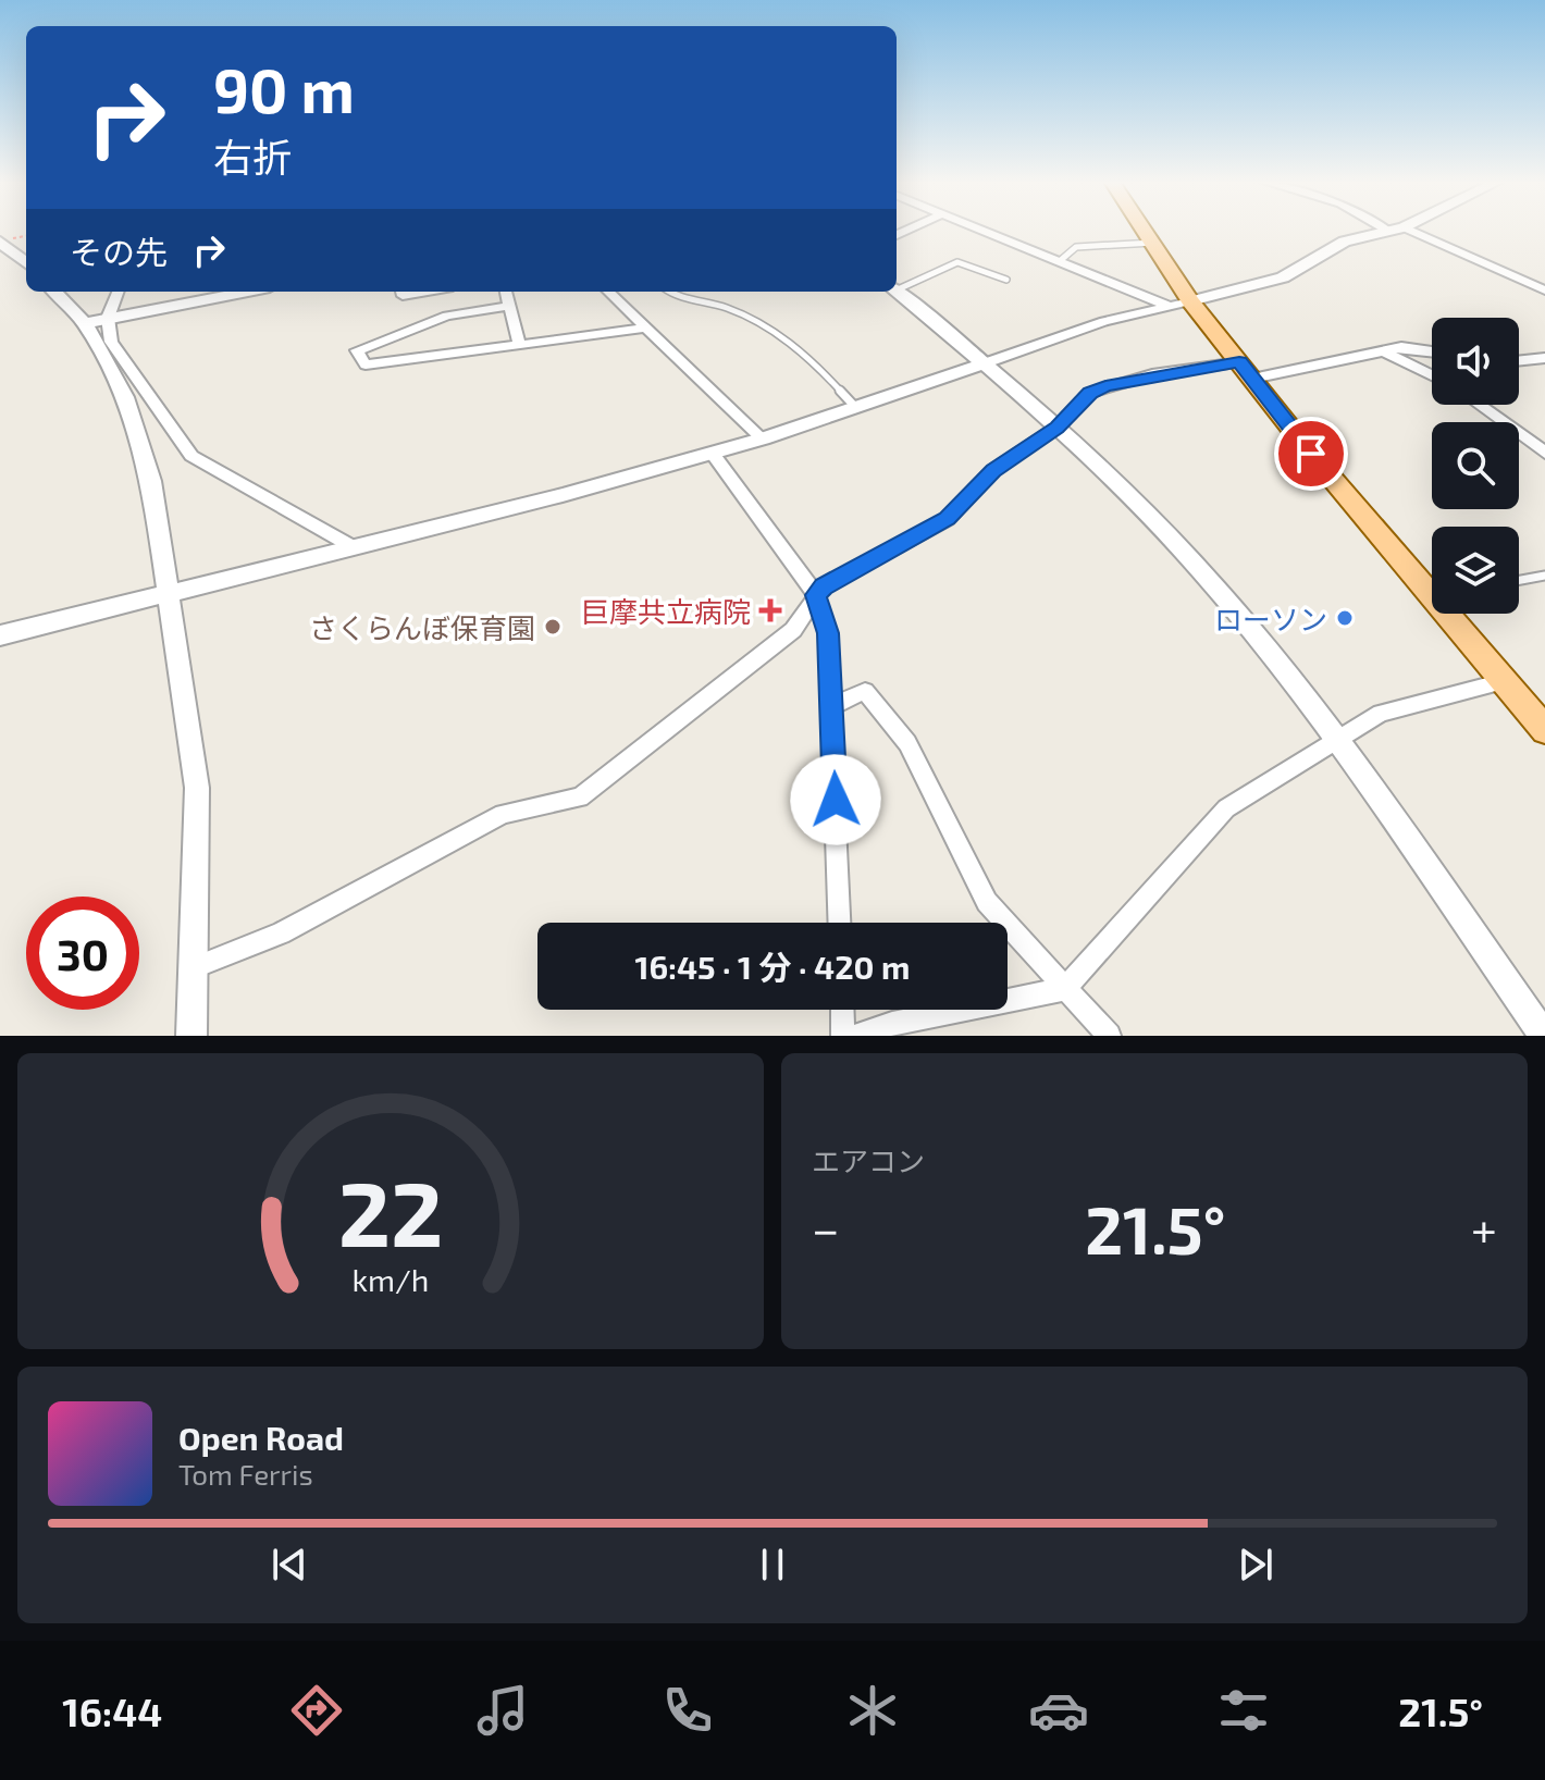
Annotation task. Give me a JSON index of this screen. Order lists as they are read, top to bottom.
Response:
{
  "places": {
    "health": ["巨摩共立病院"],
    "other": ["ローソン", "さくらんぼ保育園"]
  },
  "page": {
    "turn": ["90 m", "右折"],
    "then": "その先",
    "limit": "30",
    "trip": "16:45 · 1 分 · 420 m",
    "tile": "エアコン",
    "heat": ["−", "21.5°", "+"],
    "song": ["Open Road", "Tom Ferris"],
    "tabs": ["16:44", "21.5°"],
    "gauge": ["22", "km/h"]
  }
}
